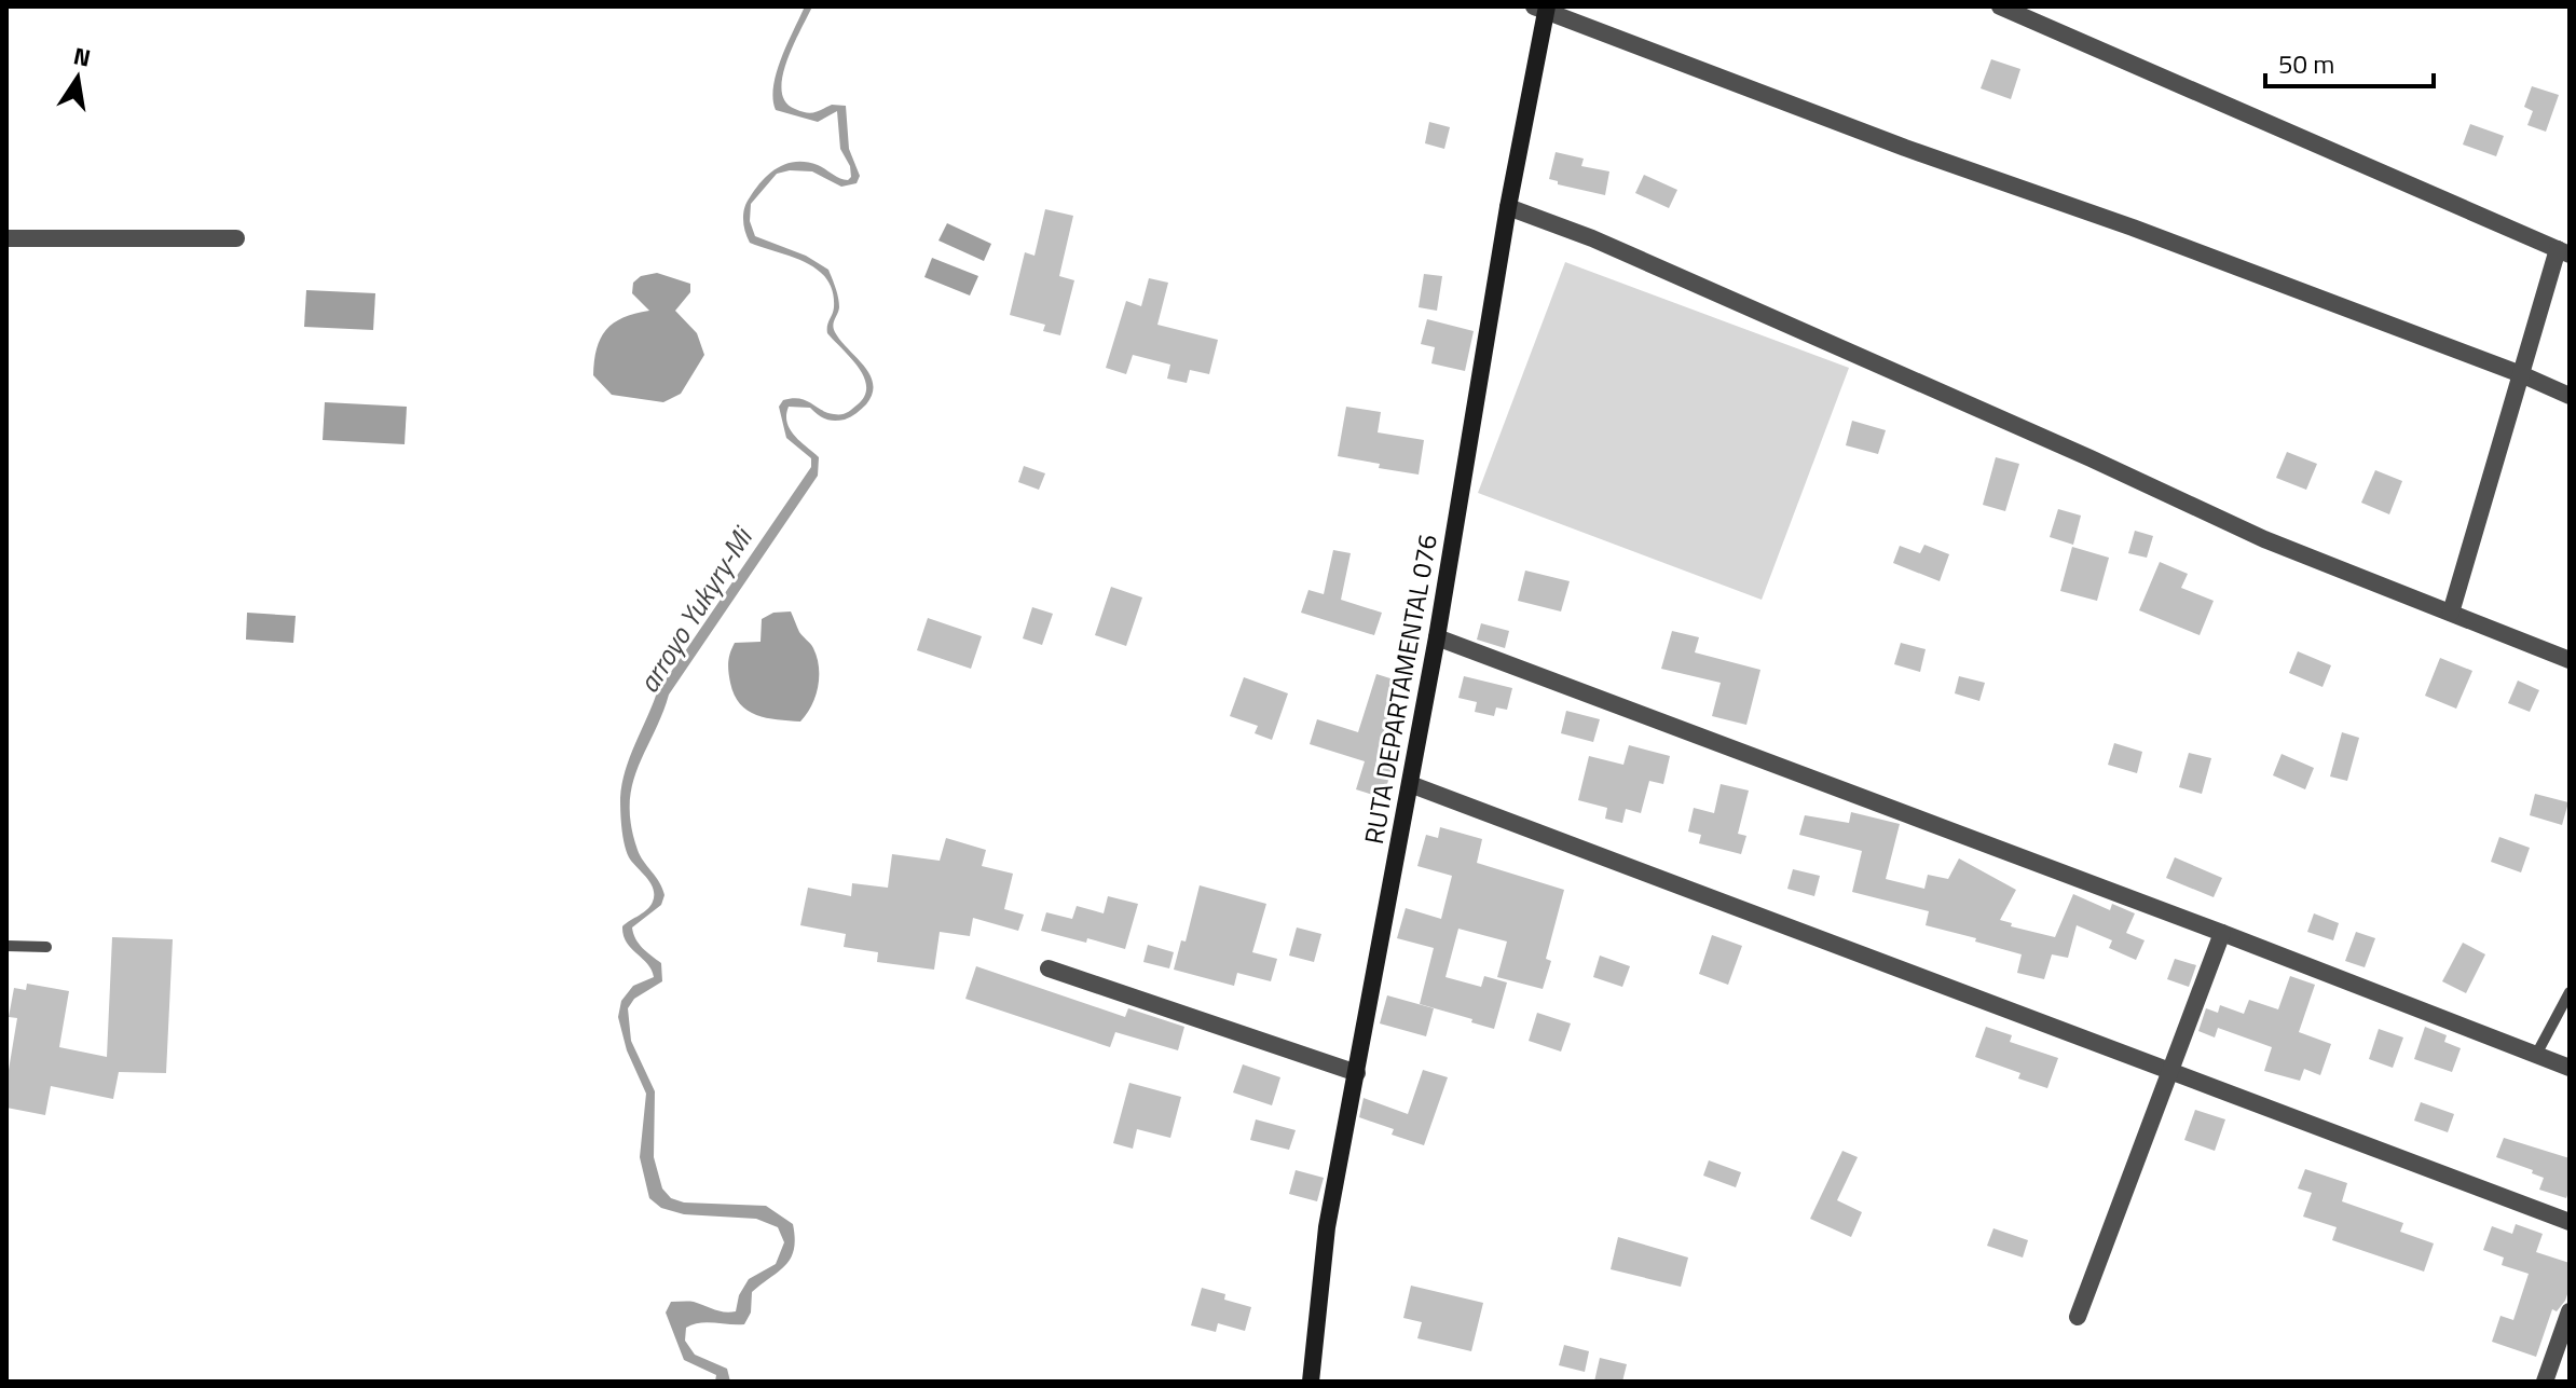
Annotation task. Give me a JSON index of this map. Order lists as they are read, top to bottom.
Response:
{
  "streets": {
    "main road": ["RUTA DEPARTAMENTAL 076"]
  },
  "water": ["arroyo Yukyry-Mi"],
  "scale_bar": "50 m",
  "north": "top"
}
